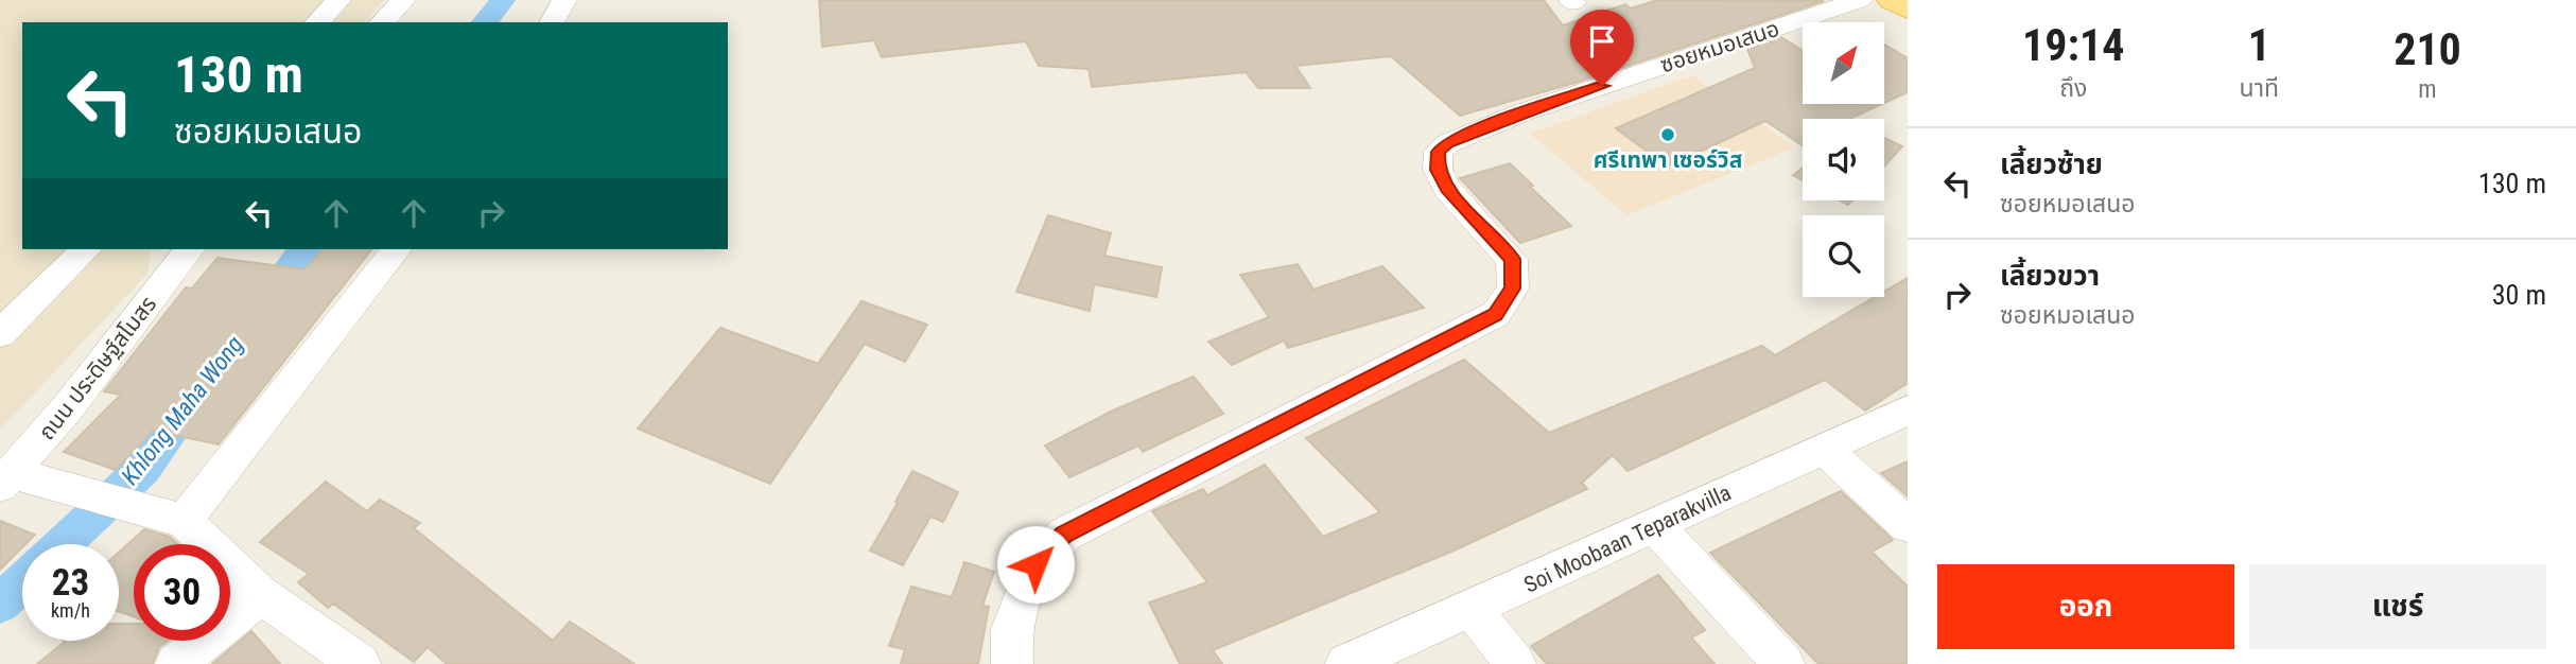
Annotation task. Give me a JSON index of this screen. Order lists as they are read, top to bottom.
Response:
{
  "streets": {
    "street": ["ซอยหมอเสนอ", "ถนน ประดิษฐ์สโมสร", "Soi Moobaan Teparakvilla"]
  },
  "water": ["Khlong Maha Wong"],
  "places": ["ศรีเทพา เซอร์วิส"],
  "north": "top right",
  "page": {
    "eta": [
      "19:14",
      "ถึง",
      "1",
      "นาที",
      "210",
      "m"
    ],
    "turn": ["130 m", "ซอยหมอเสนอ"],
    "list": [
      {
        "name": "เลี้ยวซ้าย",
        "note": "ซอยหมอเสนอ",
        "value": "130 m"
      },
      {
        "name": "เลี้ยวขวา",
        "note": "ซอยหมอเสนอ",
        "value": "30 m"
      }
    ],
    "speed": "23 km/h",
    "limit": "30",
    "buttons": ["ออก", "แชร์"]
  }
}
